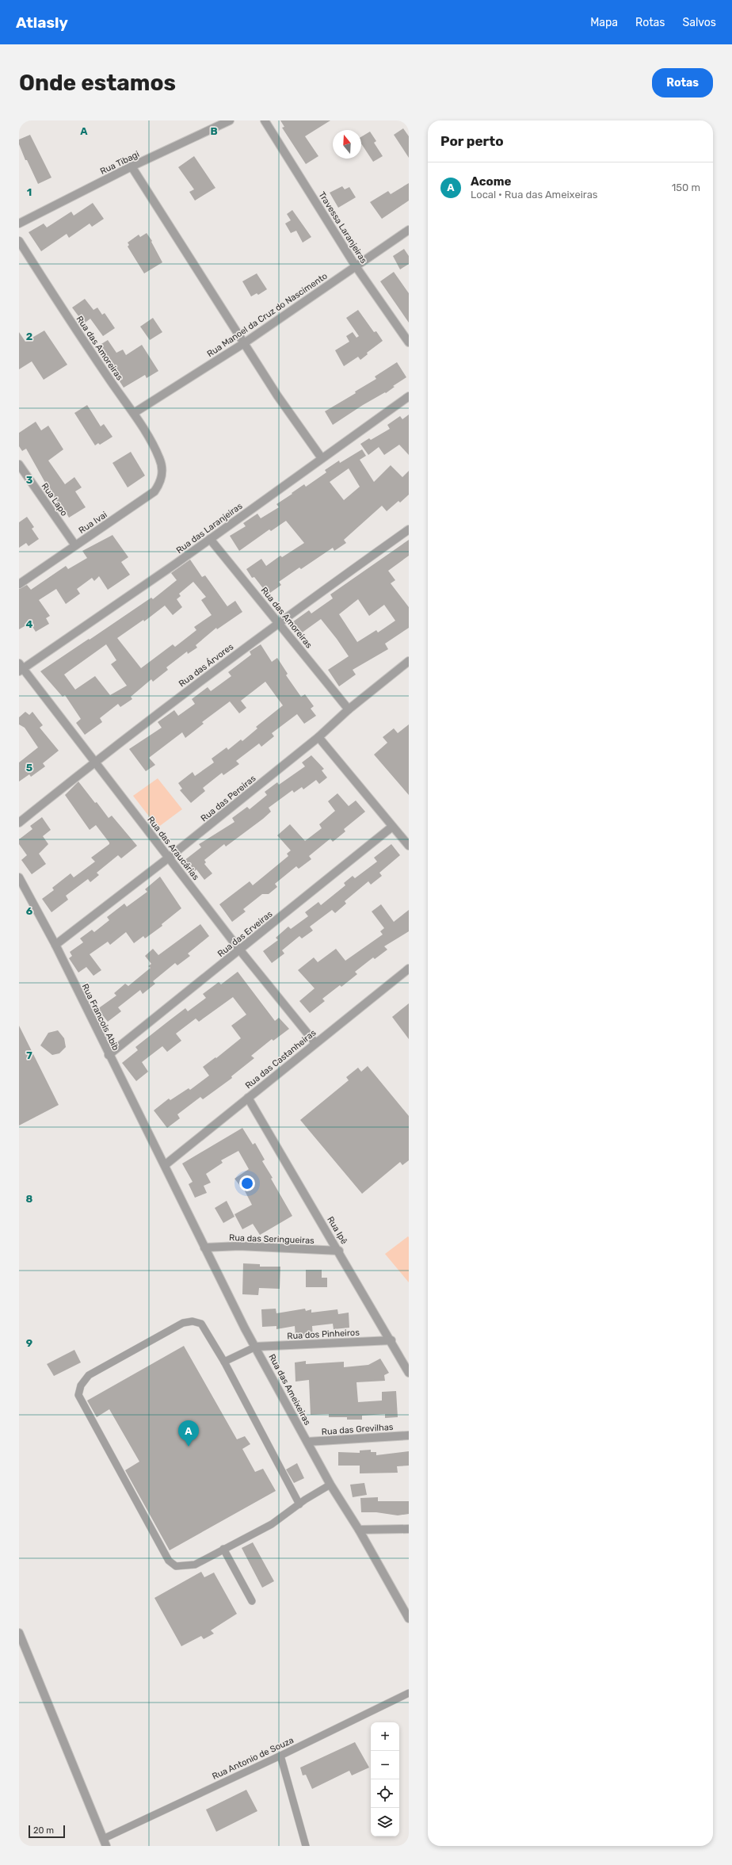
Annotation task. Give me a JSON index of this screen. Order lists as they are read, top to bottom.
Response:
{
  "streets": {
    "street": [
      "Rua Tibagi",
      "Travessa Laranjeiras",
      "Rua Manoel da Cruz do Nascimento",
      "Rua das Amoreiras",
      "Rua Lapo",
      "Rua Ivai",
      "Rua das Laranjeiras",
      "Rua das Árvores",
      "Rua das Pereiras",
      "Rua das Araucárias",
      "Rua das Erveiras",
      "Rua Francois Abib",
      "Rua das Castanheiras",
      "Rua Ipê",
      "Rua das Seringueiras",
      "Rua dos Pinheiros",
      "Rua das Ameixeiras",
      "Rua das Grevilhas"
    ],
    "lane": ["Rua Antonio de Souza"]
  },
  "crossings": [
    ["Travessa Laranjeiras", "Rua Manoel da Cruz do Nascimento"],
    ["Rua Manoel da Cruz do Nascimento", "Rua das Amoreiras"],
    ["Rua das Amoreiras", "Rua Ivai"],
    ["Rua das Amoreiras", "Rua das Laranjeiras"],
    ["Rua das Amoreiras", "Rua das Árvores"],
    ["Rua das Amoreiras", "Rua das Pereiras"],
    ["Rua Lapo", "Rua Ivai"],
    ["Rua das Laranjeiras", "Rua das Araucárias"],
    ["Rua das Árvores", "Rua das Araucárias"],
    ["Rua das Pereiras", "Rua das Araucárias"],
    ["Rua das Pereiras", "Rua Francois Abib"],
    ["Rua das Araucárias", "Rua das Erveiras"],
    ["Rua das Araucárias", "Rua das Castanheiras"],
    ["Rua das Erveiras", "Rua Francois Abib"],
    ["Rua Francois Abib", "Rua das Castanheiras"],
    ["Rua Francois Abib", "Rua das Ameixeiras"],
    ["Rua das Castanheiras", "Rua Ipê"],
    ["Rua das Castanheiras", "Rua das Ameixeiras"],
    ["Rua Ipê", "Rua das Seringueiras"],
    ["Rua Ipê", "Rua dos Pinheiros"],
    ["Rua das Seringueiras", "Rua das Ameixeiras"],
    ["Rua dos Pinheiros", "Rua das Ameixeiras"],
    ["Rua das Ameixeiras", "Rua das Grevilhas"]
  ],
  "scale_bar": "20 m",
  "north": "top",
  "page": {
    "header": "Atlasly",
    "nav": ["Mapa", "Rotas", "Salvos"],
    "buttons": "Rotas",
    "title": "Onde estamos",
    "heading": "Por perto",
    "list": [
      {
        "mark": "A",
        "name": "Acome",
        "note": "Local · Rua das Ameixeiras",
        "value": "150 m"
      }
    ],
    "pins": "A",
    "map_buttons": ["+", "−"],
    "scale": "20 m"
  },
  "grid": {
    "columns": ["A", "B"],
    "rows": [
      "1",
      "2",
      "3",
      "4",
      "5",
      "6",
      "7",
      "8",
      "9"
    ]
  }
}
